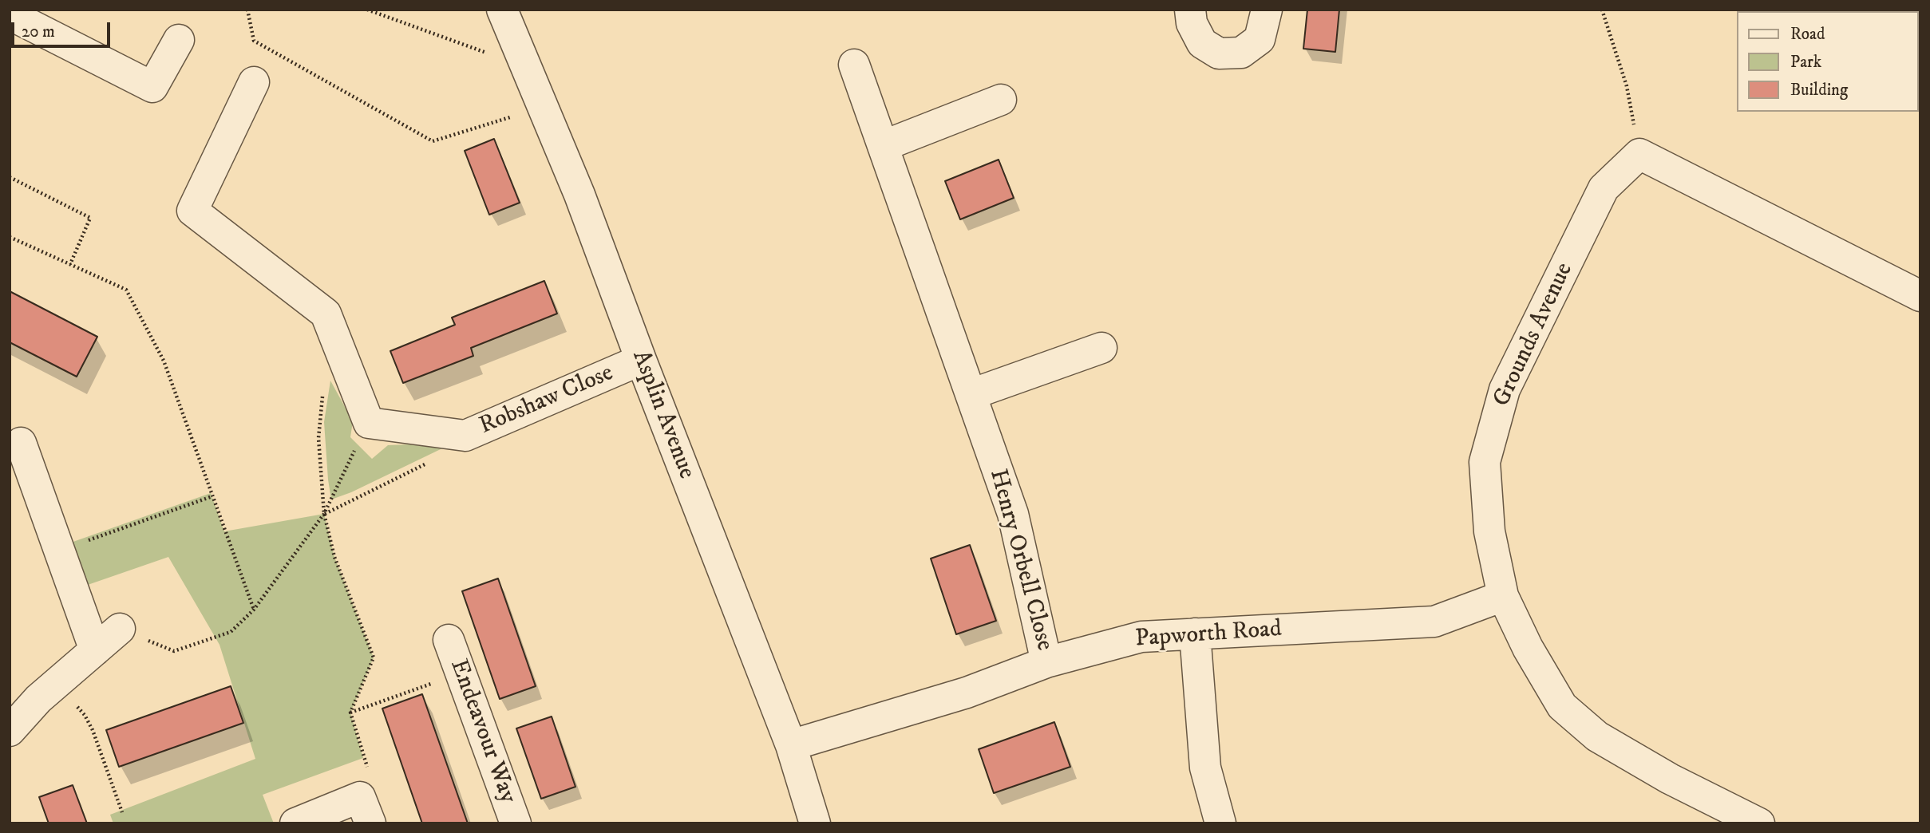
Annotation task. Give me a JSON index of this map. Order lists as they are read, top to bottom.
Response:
{
  "streets": {
    "street": [
      "Grounds Avenue",
      "Robshaw Close",
      "Asplin Avenue",
      "Henry Orbell Close",
      "Papworth Road",
      "Endeavour Way"
    ]
  },
  "crossings": [
    ["Grounds Avenue", "Papworth Road"],
    ["Robshaw Close", "Asplin Avenue"],
    ["Asplin Avenue", "Papworth Road"],
    ["Henry Orbell Close", "Papworth Road"]
  ],
  "legend": ["Road", "Park", "Building"],
  "scale_bar": "20 m"
}
